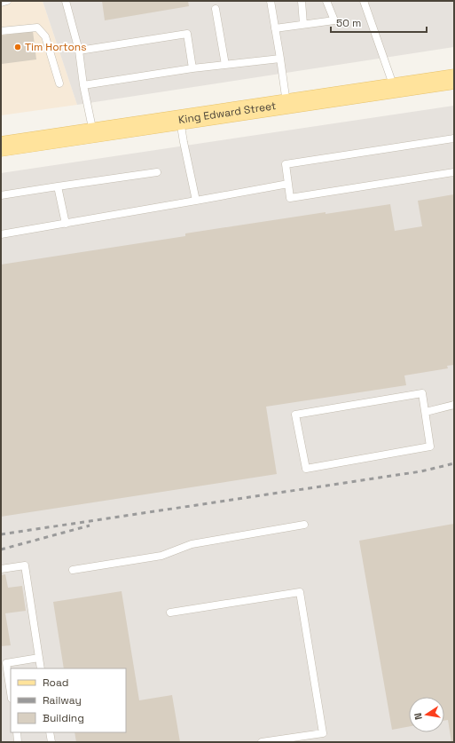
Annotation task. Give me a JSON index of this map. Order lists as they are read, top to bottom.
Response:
{
  "streets": {
    "main road": ["King Edward Street"]
  },
  "places": ["Tim Hortons"],
  "legend": ["Road", "Railway", "Building"],
  "scale_bar": "50 m",
  "north": "left"
}
